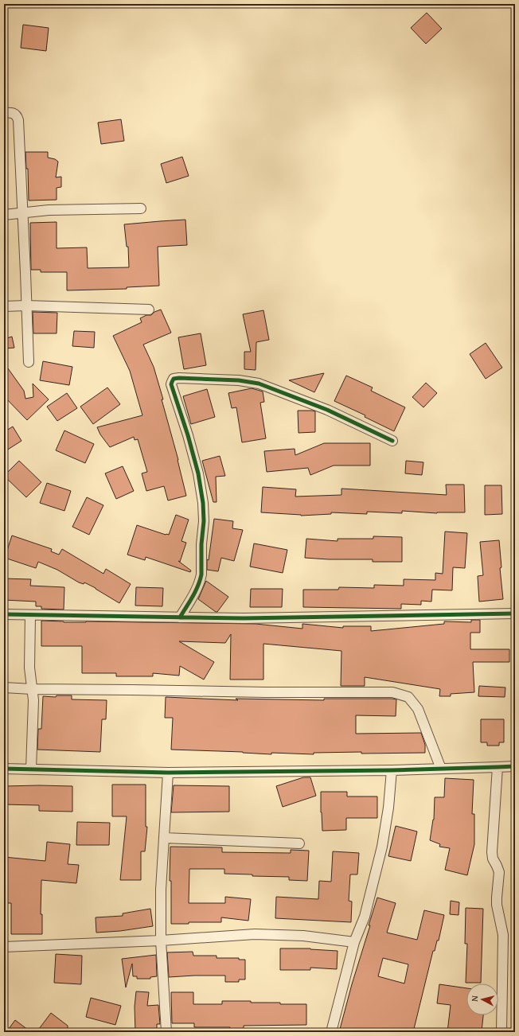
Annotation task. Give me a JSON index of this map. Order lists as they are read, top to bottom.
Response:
{
  "north": "left"
}
